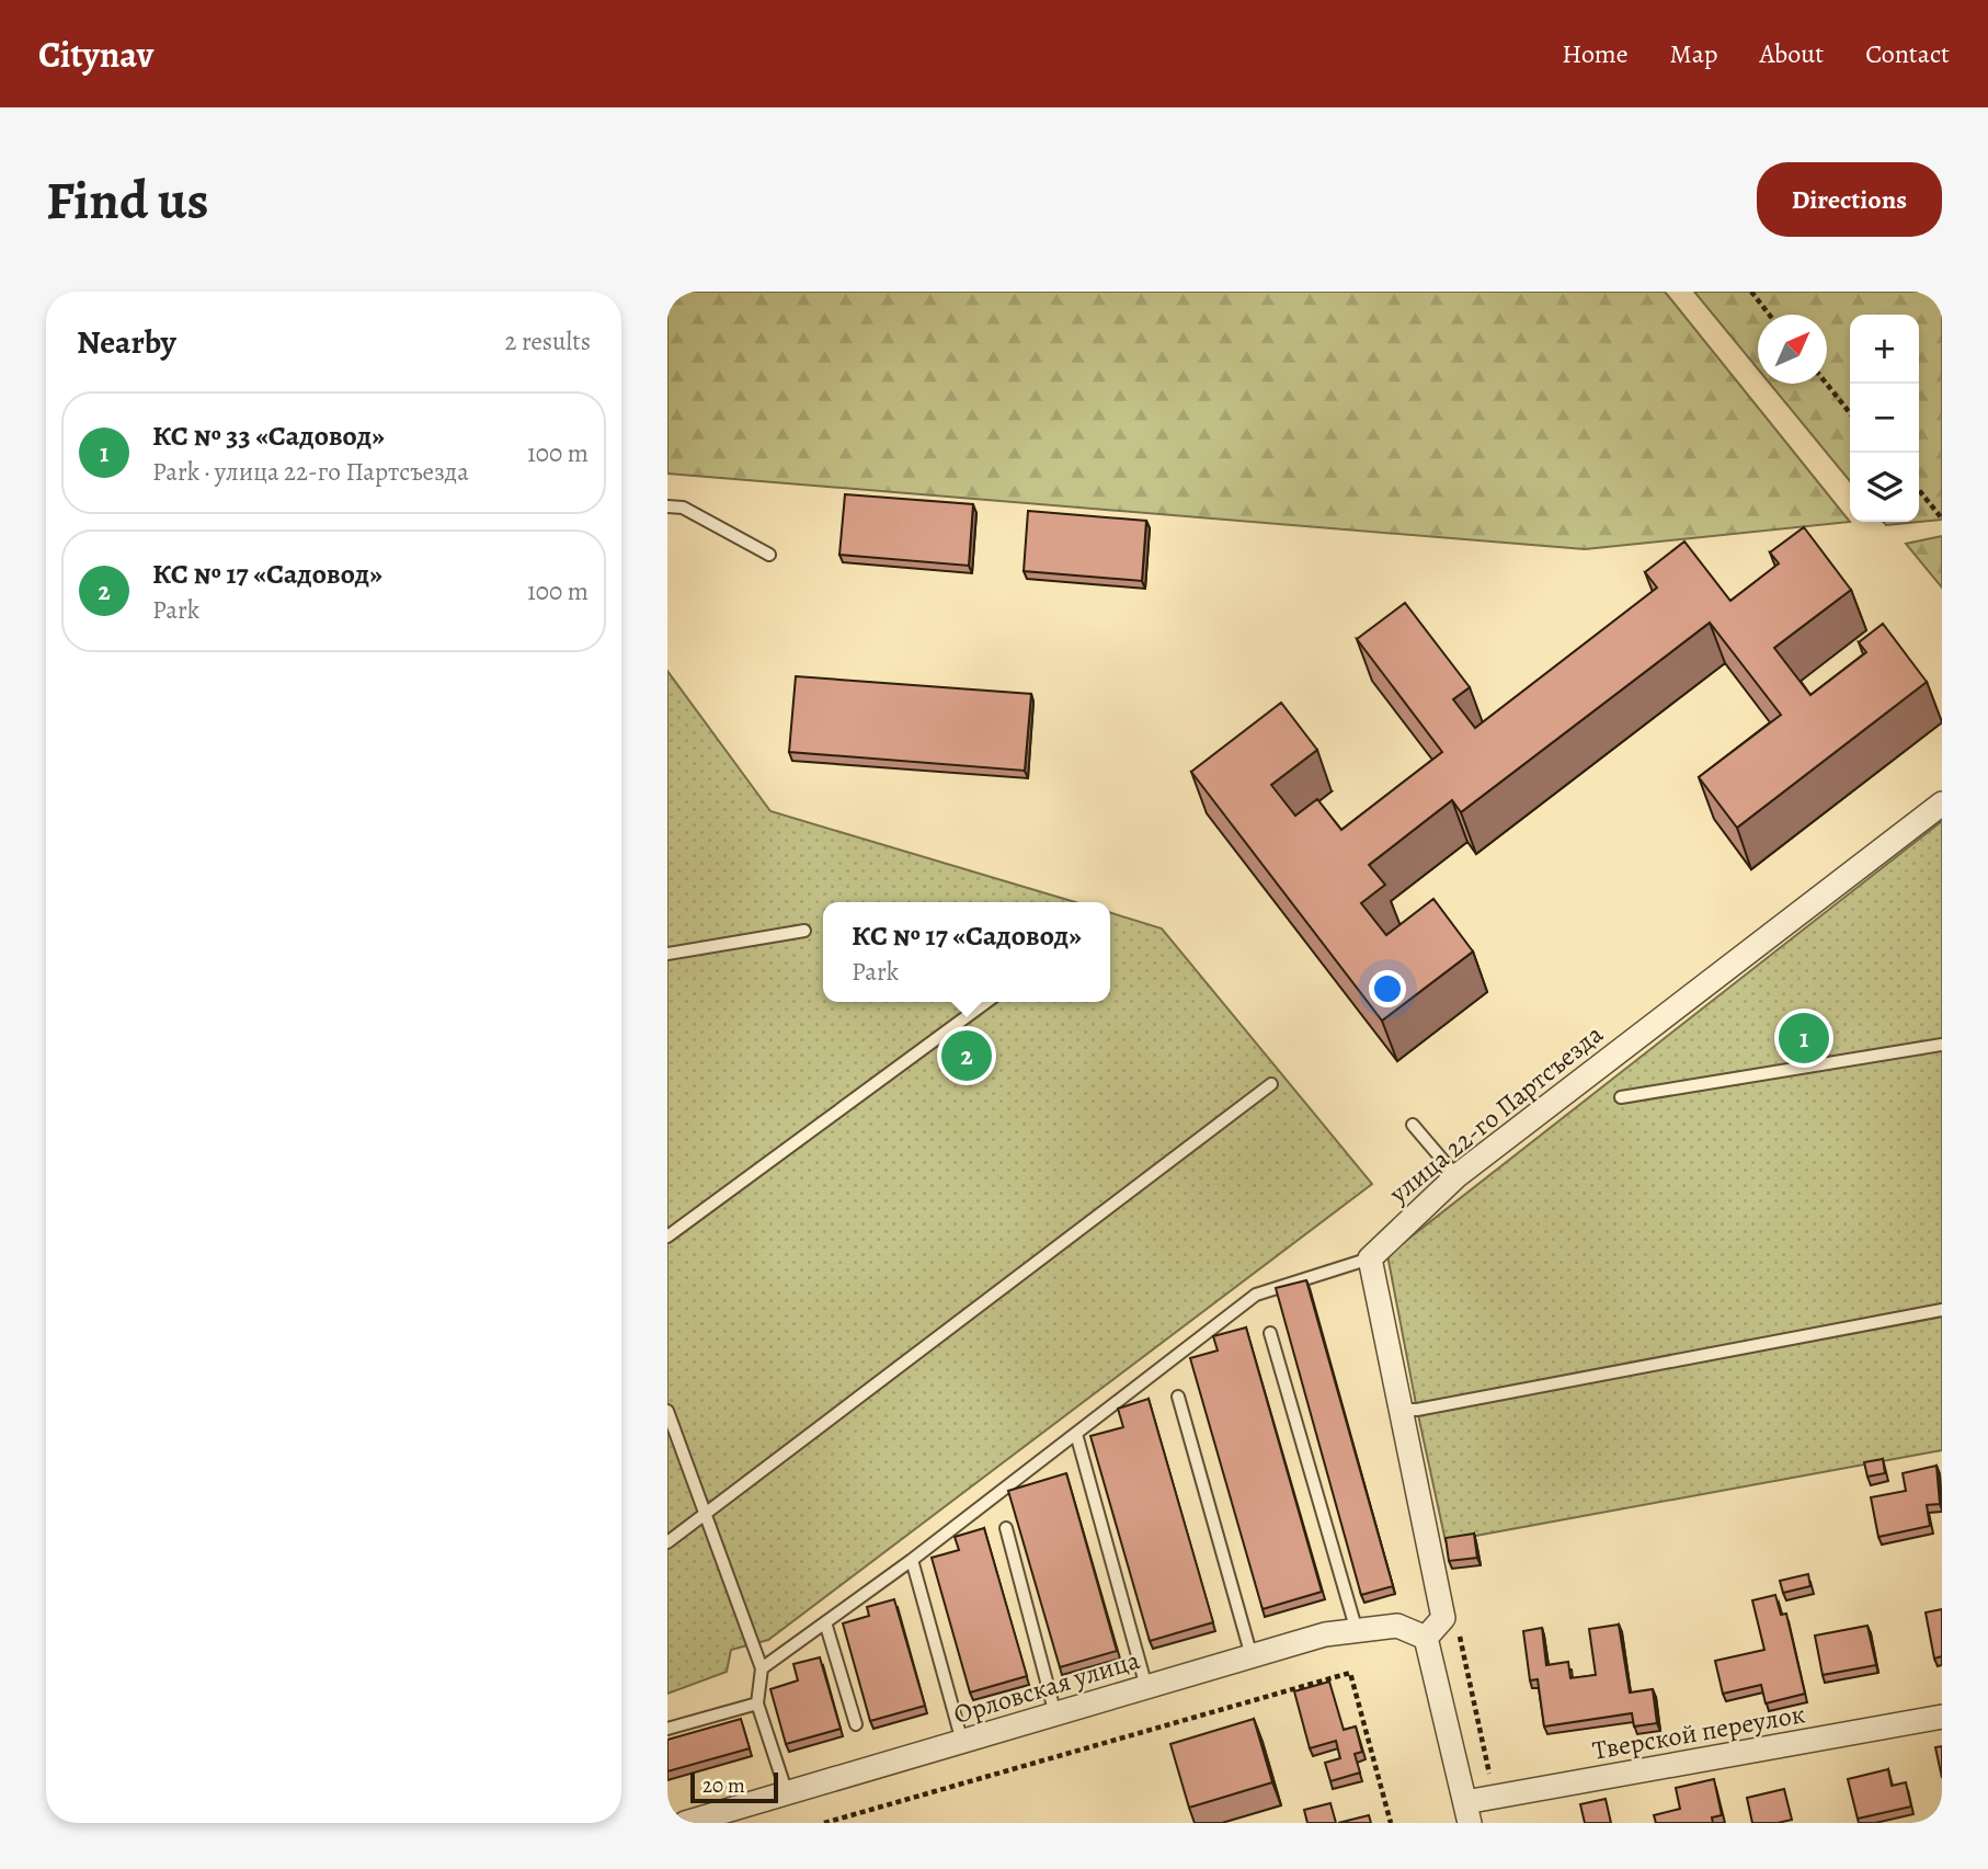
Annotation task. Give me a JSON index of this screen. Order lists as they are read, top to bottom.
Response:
{
  "streets": {
    "street": ["улица 22-го Партсъезда", "Орловская улица", "Тверской переулок"]
  },
  "scale_bar": "20 m",
  "north": "top right",
  "page": {
    "header": "Citynav",
    "nav": [
      "Home",
      "Map",
      "About",
      "Contact"
    ],
    "buttons": "Directions",
    "title": "Find us",
    "heading": ["Nearby", "2 results"],
    "map_buttons": ["+", "−"],
    "list": [
      {
        "mark": "1",
        "name": "КС № 33 «Садовод»",
        "note": "Park · улица 22-го Партсъезда",
        "value": "100 m"
      },
      {
        "mark": "2",
        "name": "КС № 17 «Садовод»",
        "note": "Park",
        "value": "100 m"
      }
    ],
    "popup": ["КС № 17 «Садовод»", "Park"],
    "pins": ["1", "2"],
    "scale": "20 m"
  }
}
